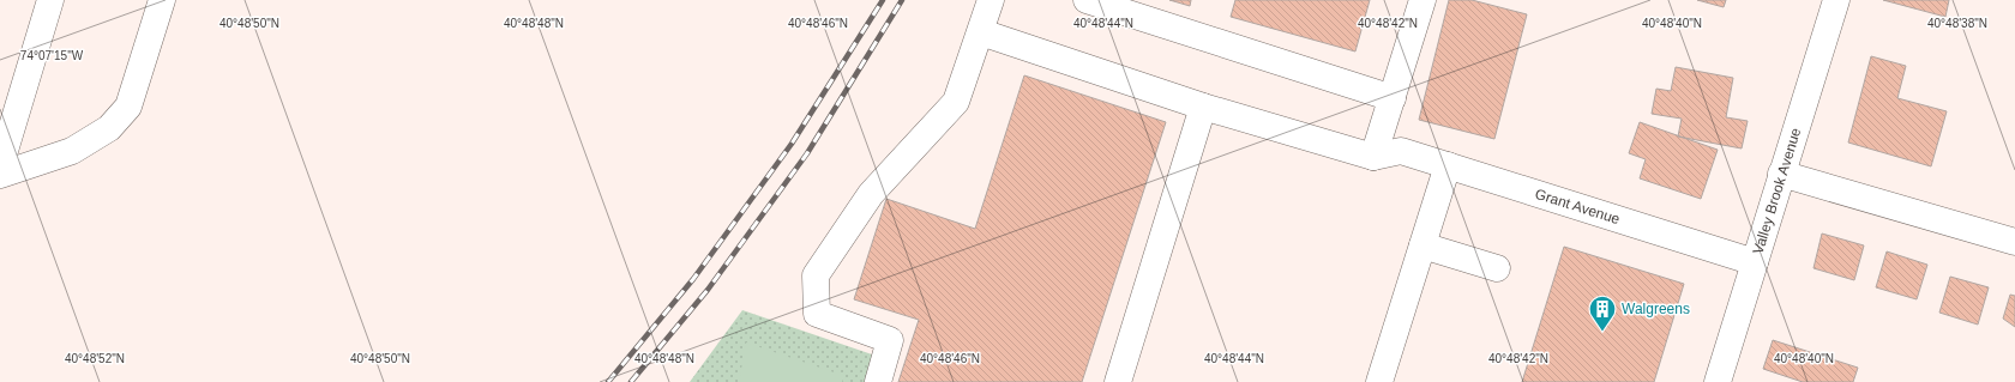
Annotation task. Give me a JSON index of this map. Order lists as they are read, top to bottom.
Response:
{
  "streets": {
    "street": ["Valley Brook Avenue", "Grant Avenue"]
  },
  "crossings": [
    ["Valley Brook Avenue", "Grant Avenue"]
  ],
  "places": {
    "building": ["Walgreens"]
  },
  "coordinates": [
    "40°48'38\"N",
    "40°48'50\"N",
    "40°48'48\"N",
    "40°48'46\"N",
    "40°48'44\"N",
    "40°48'42\"N",
    "40°48'40\"N",
    "74°07'15\"W",
    "40°48'52\"N"
  ]
}
